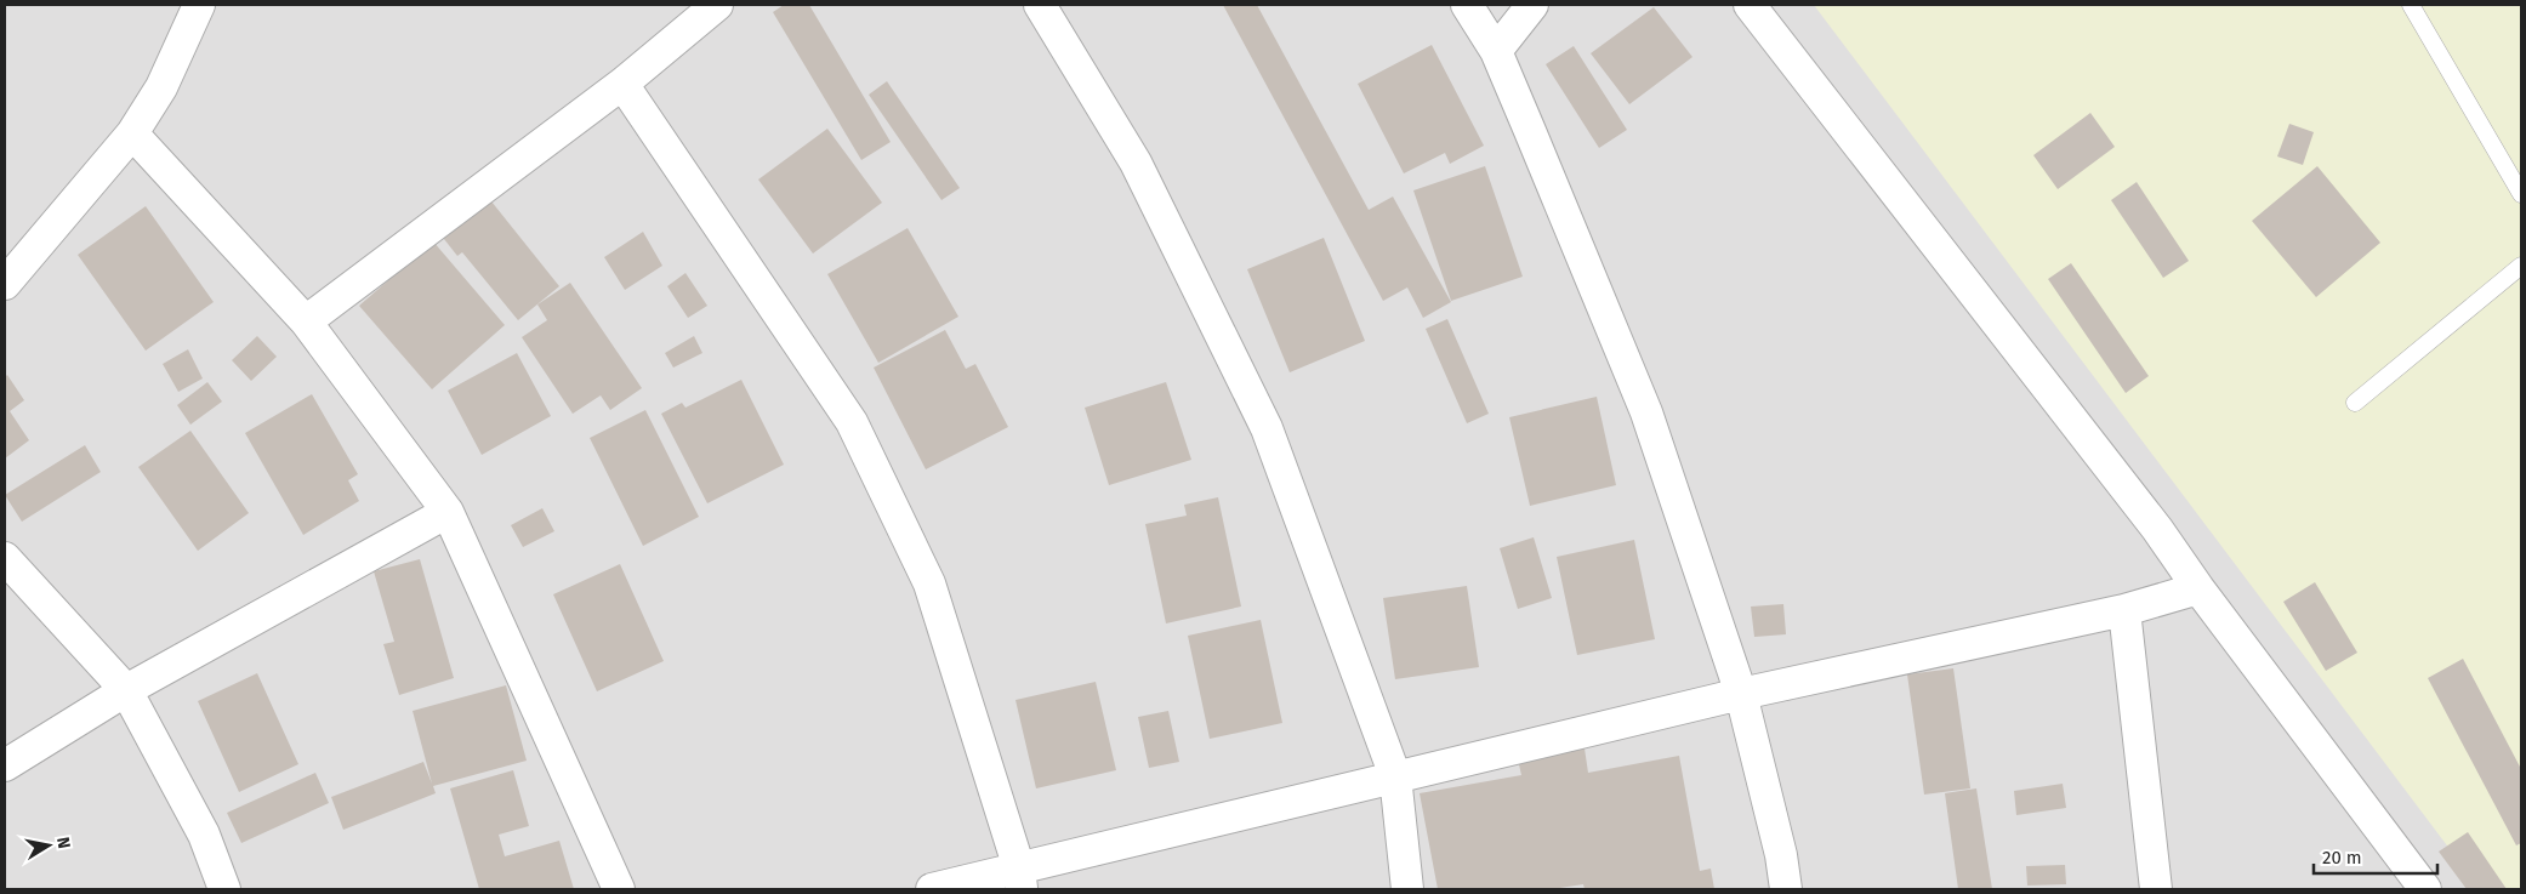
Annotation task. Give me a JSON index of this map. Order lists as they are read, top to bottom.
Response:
{
  "scale_bar": "20 m",
  "north": "right"
}
